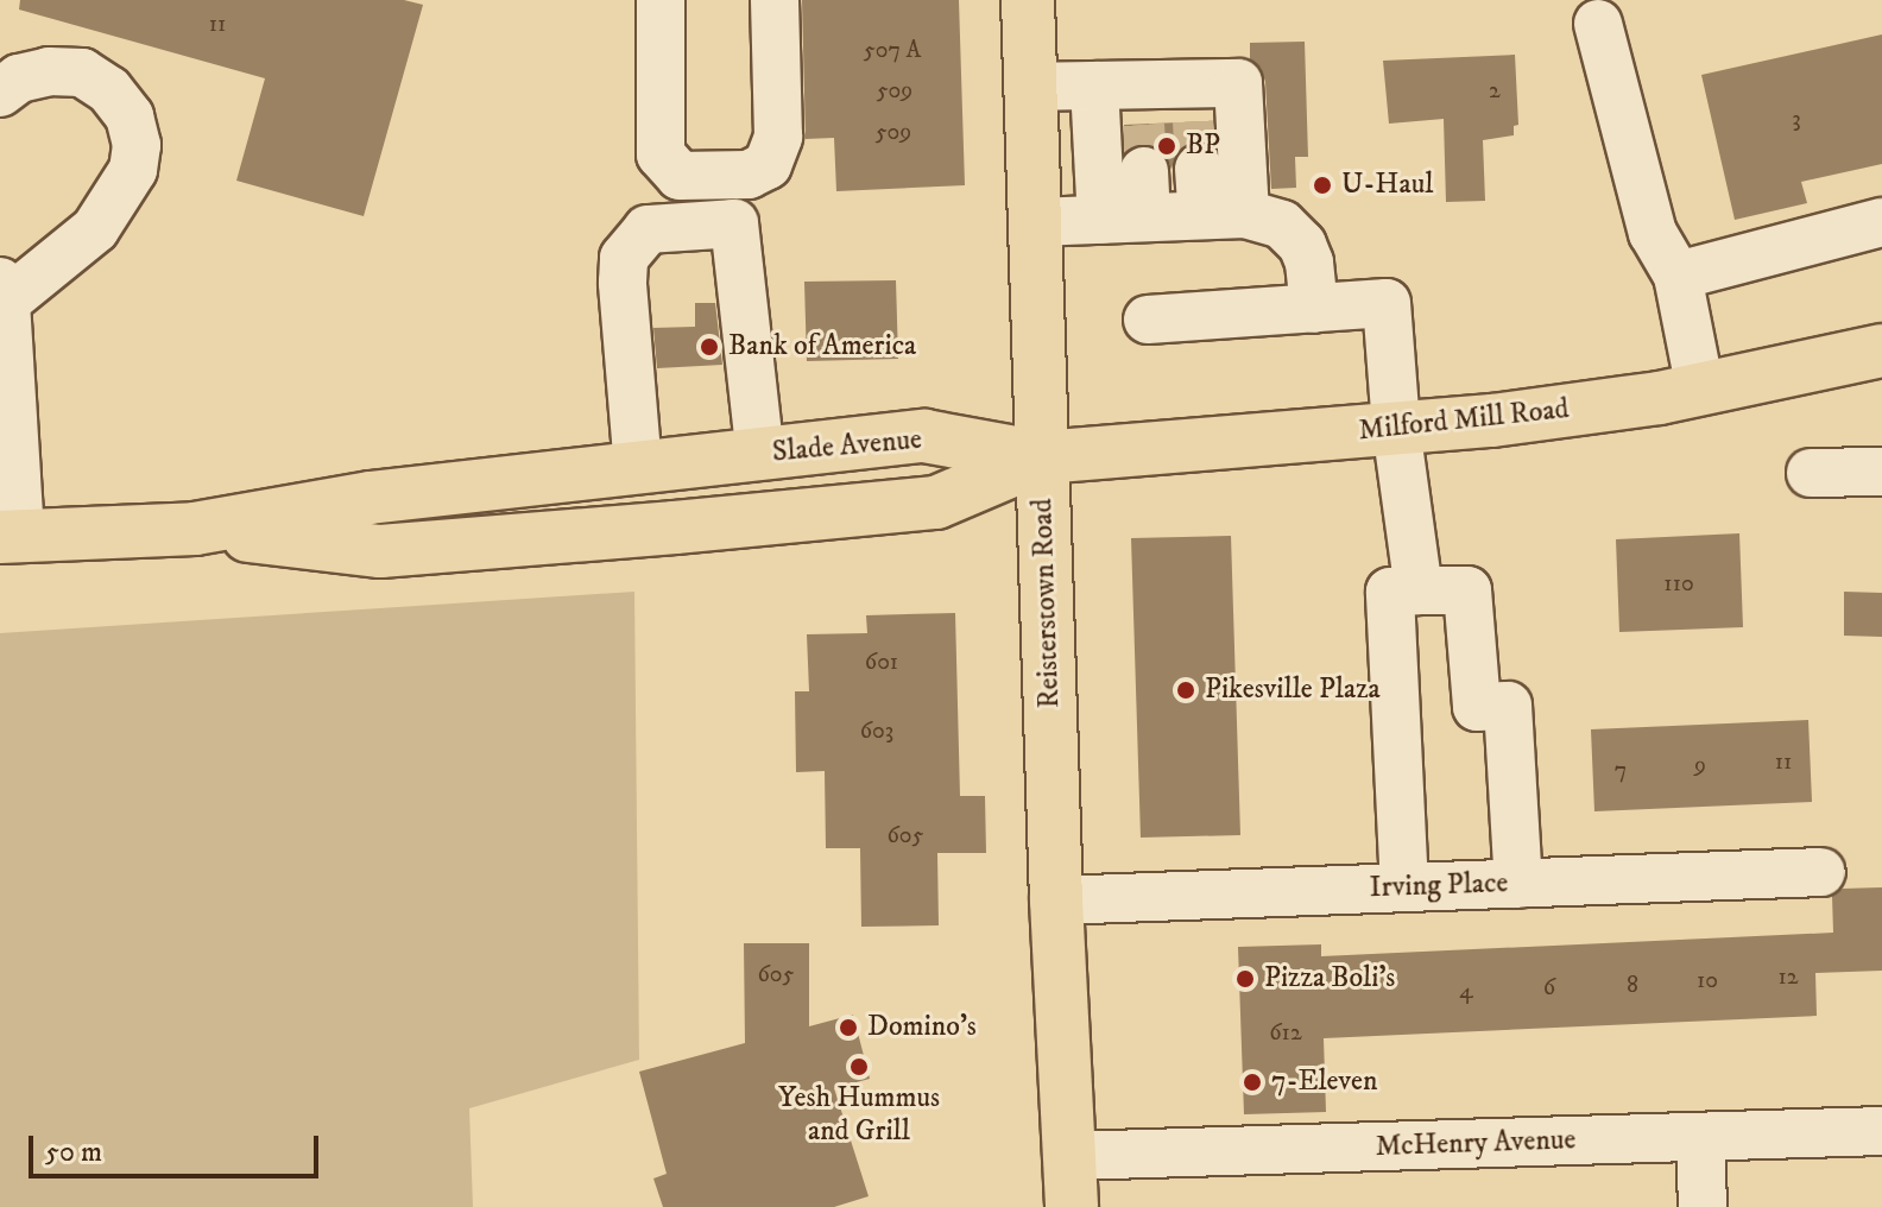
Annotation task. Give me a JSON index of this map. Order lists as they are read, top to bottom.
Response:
{
  "streets": {
    "main road": ["Milford Mill Road", "Slade Avenue", "Reisterstown Road"],
    "street": ["Irving Place", "McHenry Avenue"]
  },
  "crossings": [
    ["Milford Mill Road", "Slade Avenue"],
    ["Milford Mill Road", "Reisterstown Road"],
    ["Slade Avenue", "Reisterstown Road"],
    ["Reisterstown Road", "Irving Place"],
    ["Reisterstown Road", "McHenry Avenue"]
  ],
  "places": [
    "BP",
    "U-Haul",
    "Bank of America",
    "Pikesville Plaza",
    "Pizza Boli's",
    "Domino's",
    "Yesh Hummus and Grill",
    "7-Eleven"
  ],
  "house_numbers": [
    "11",
    "507 A",
    "509",
    "2",
    "3",
    "509",
    "110",
    "601",
    "603",
    "11",
    "9",
    "7",
    "605",
    "605",
    "12",
    "10",
    "8",
    "6",
    "4",
    "612"
  ],
  "scale_bar": "50 m"
}
